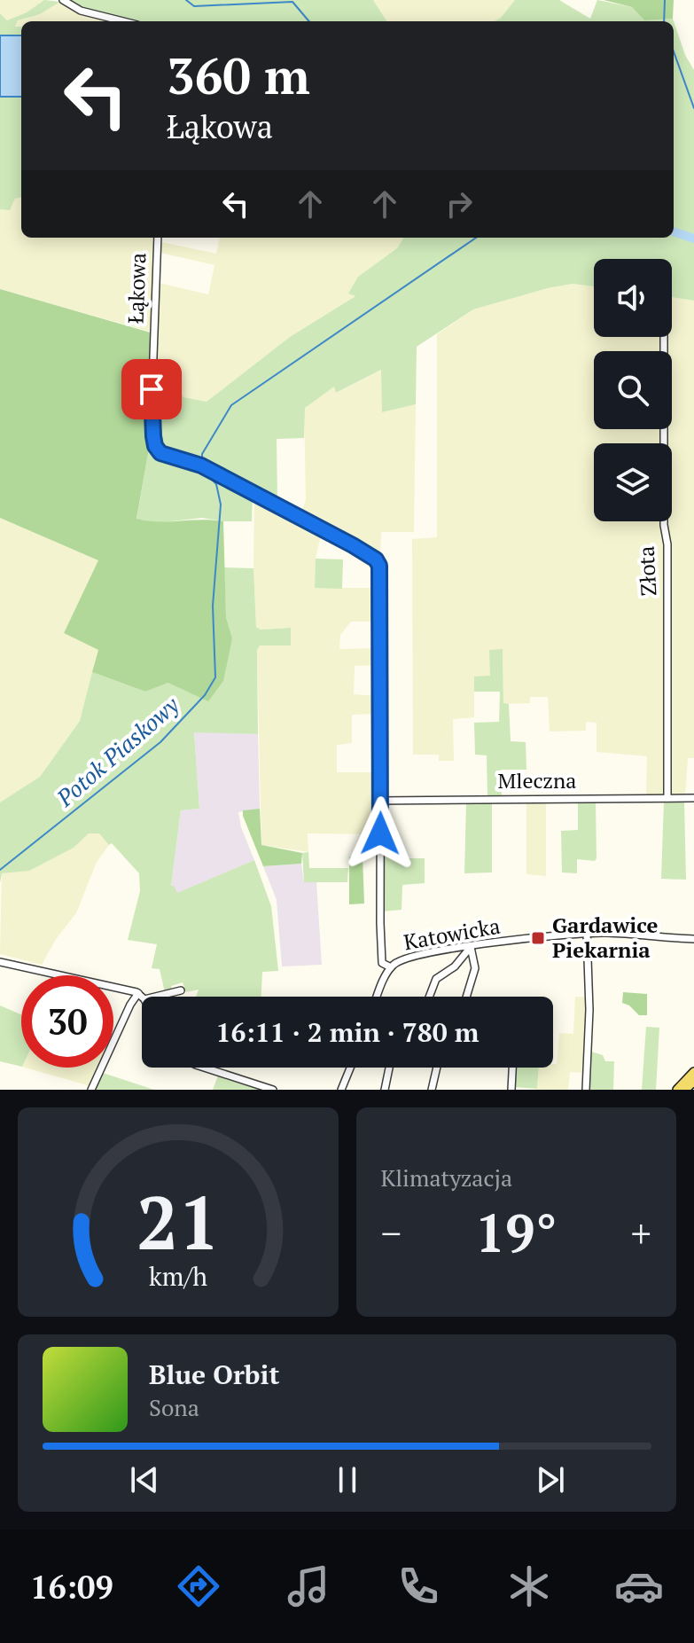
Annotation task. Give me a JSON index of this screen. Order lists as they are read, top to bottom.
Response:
{
  "streets": {
    "street": [
      "Łąkowa",
      "Złota",
      "Mleczna",
      "Katowicka"
    ]
  },
  "crossings": [
    ["Łąkowa", "Mleczna"],
    ["Łąkowa", "Katowicka"],
    ["Złota", "Mleczna"]
  ],
  "water": ["Potok Piaskowy"],
  "places": {
    "transit": ["Gardawice Piekarnia"]
  },
  "page": {
    "turn": ["360 m", "Łąkowa"],
    "limit": "30",
    "trip": "16:11 · 2 min · 780 m",
    "tile": "Klimatyzacja",
    "heat": ["−", "19°", "+"],
    "song": ["Blue Orbit", "Sona"],
    "tabs": "16:09",
    "gauge": ["21", "km/h"]
  }
}
